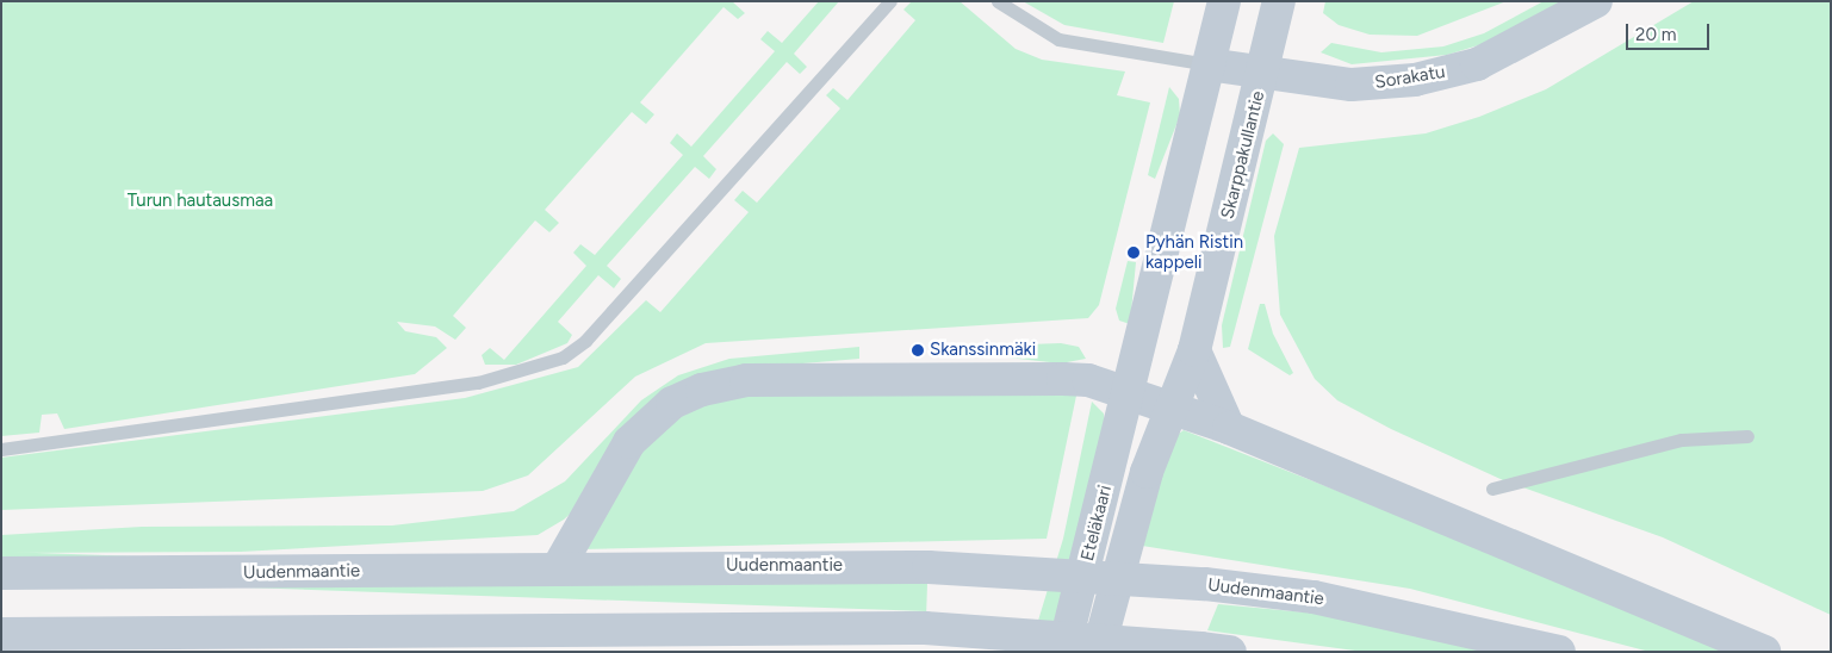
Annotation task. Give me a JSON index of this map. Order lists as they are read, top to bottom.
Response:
{
  "streets": {
    "main road": [
      "Sorakatu",
      "Skarppakullantie",
      "Eteläkaari",
      "Uudenmaantie"
    ]
  },
  "crossings": [
    ["Sorakatu", "Skarppakullantie"],
    ["Skarppakullantie", "Eteläkaari"]
  ],
  "parks": ["Turun hautausmaa"],
  "places": ["Pyhän Ristin kappeli", "Skanssinmäki"],
  "scale_bar": "20 m"
}
